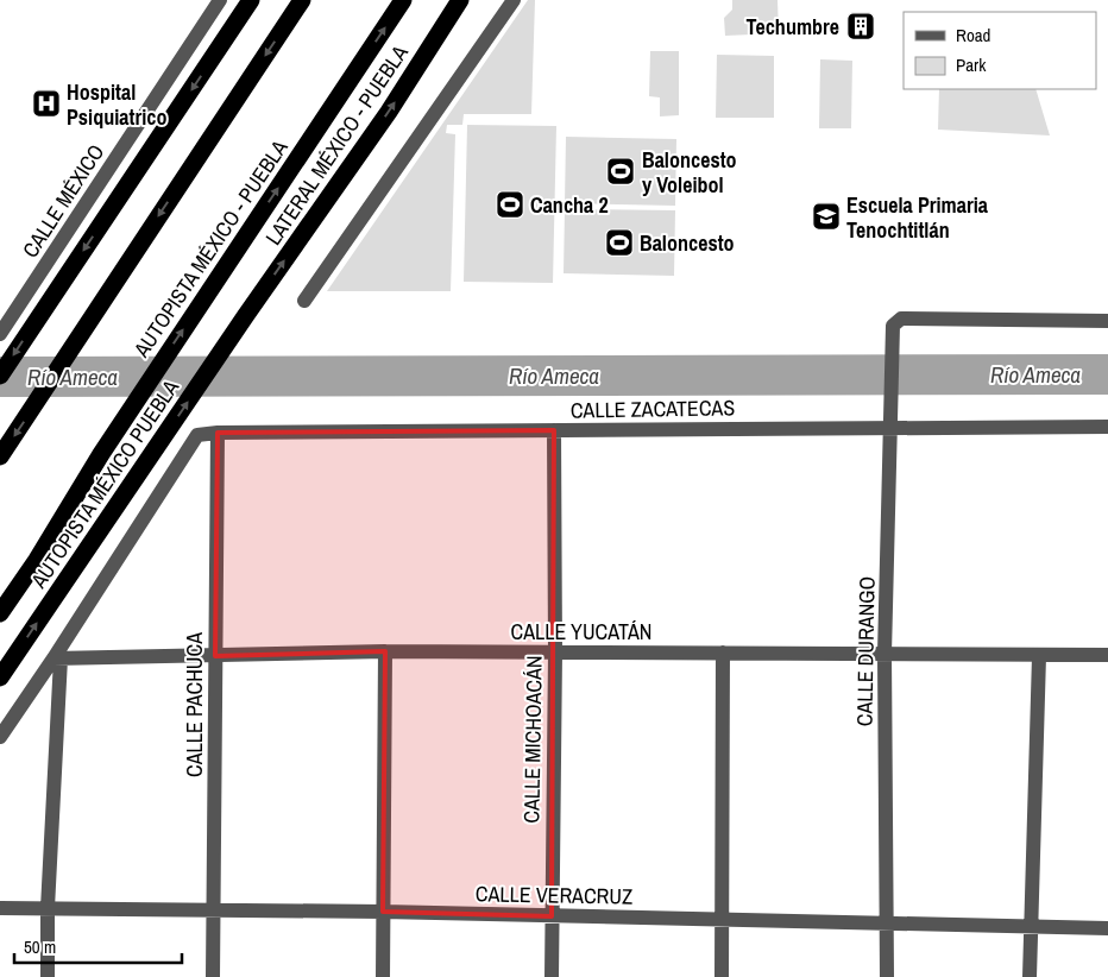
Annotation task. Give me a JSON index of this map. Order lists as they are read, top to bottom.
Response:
{
  "streets": {
    "highway": ["LATERAL MÉXICO - PUEBLA", "AUTOPISTA MÉXICO - PUEBLA", "AUTOPISTA MÉXICO PUEBLA"],
    "street": [
      "CALLE MÉXICO",
      "CALLE ZACATECAS",
      "CALLE YUCATÁN",
      "CALLE DURANGO",
      "CALLE PACHUCA",
      "CALLE MICHOACÁN",
      "CALLE VERACRUZ"
    ]
  },
  "crossings": [
    ["LATERAL MÉXICO - PUEBLA", "AUTOPISTA MÉXICO PUEBLA"],
    ["CALLE ZACATECAS", "CALLE YUCATÁN"],
    ["CALLE ZACATECAS", "CALLE DURANGO"],
    ["CALLE ZACATECAS", "CALLE PACHUCA"],
    ["CALLE ZACATECAS", "CALLE MICHOACÁN"],
    ["CALLE YUCATÁN", "CALLE DURANGO"],
    ["CALLE YUCATÁN", "CALLE PACHUCA"],
    ["CALLE YUCATÁN", "CALLE MICHOACÁN"],
    ["CALLE DURANGO", "CALLE VERACRUZ"],
    ["CALLE PACHUCA", "CALLE VERACRUZ"],
    ["CALLE MICHOACÁN", "CALLE VERACRUZ"]
  ],
  "water": ["Río Ameca"],
  "places": {
    "building": ["Techumbre"],
    "hospital": ["Hospital Psiquiatrico"],
    "sports": ["Baloncesto y Voleibol", "Cancha 2", "Baloncesto"],
    "school or university": ["Escuela Primaria Tenochtitlán"]
  },
  "legend": ["Road", "Park"],
  "scale_bar": "50 m"
}
